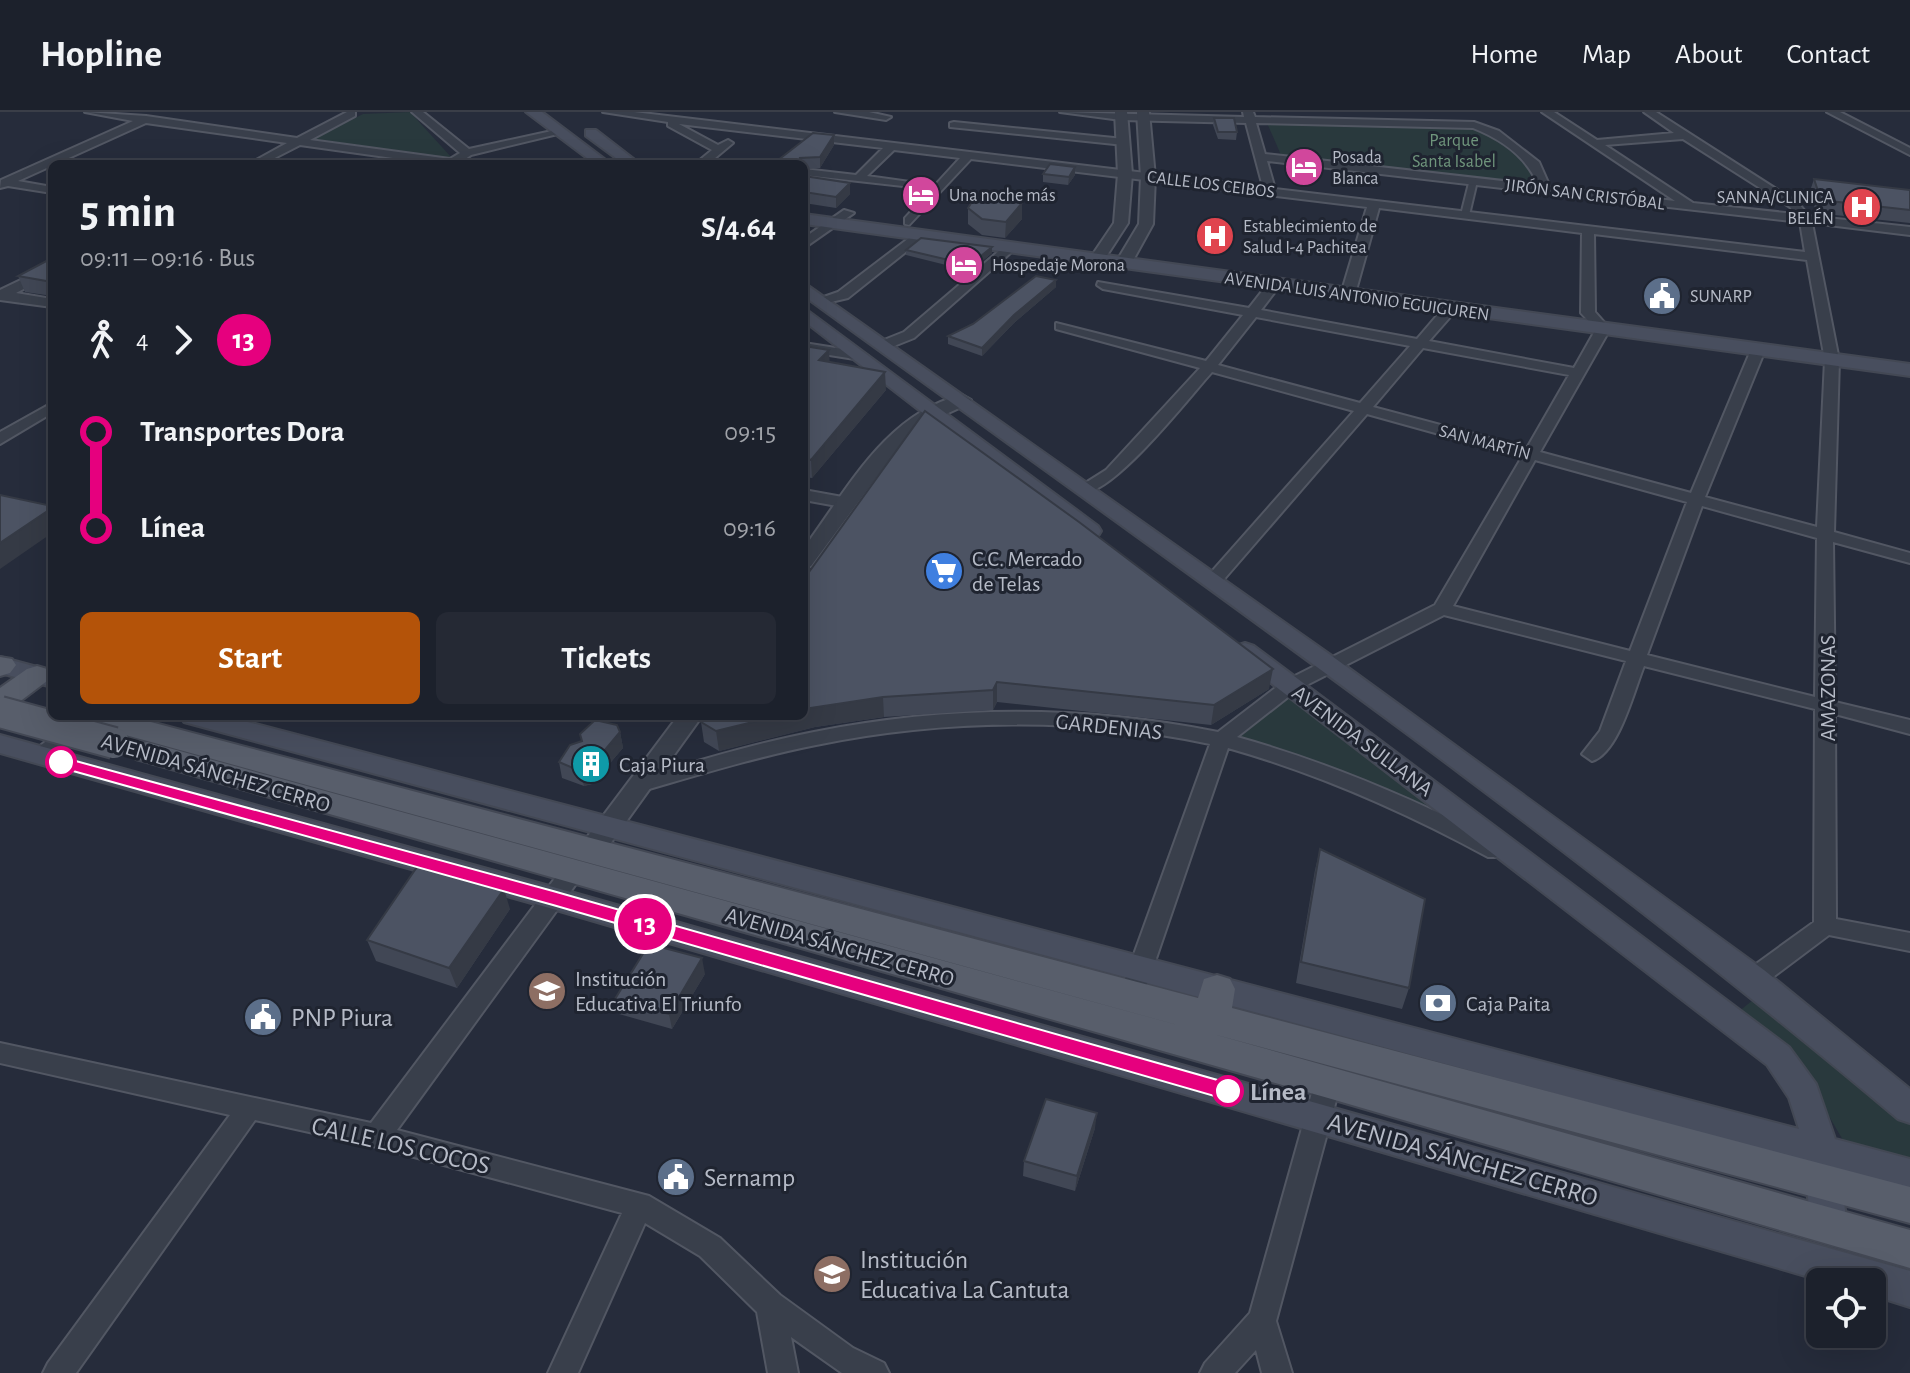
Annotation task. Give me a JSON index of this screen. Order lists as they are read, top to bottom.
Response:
{
  "streets": {
    "main road": ["AVENIDA LUIS ANTONIO EGUIGUREN", "AVENIDA SULLANA", "AVENIDA SÁNCHEZ CERRO"],
    "street": [
      "CALLE LOS CEIBOS",
      "JIRÓN SAN CRISTÓBAL",
      "SAN MARTÍN",
      "AMAZONAS",
      "GARDENIAS",
      "CALLE LOS COCOS"
    ]
  },
  "crossings": [
    ["CALLE LOS CEIBOS", "AMAZONAS"],
    ["JIRÓN SAN CRISTÓBAL", "AMAZONAS"],
    ["AVENIDA LUIS ANTONIO EGUIGUREN", "AMAZONAS"],
    ["SAN MARTÍN", "AMAZONAS"],
    ["GARDENIAS", "AVENIDA SULLANA"],
    ["AVENIDA SULLANA", "AVENIDA SÁNCHEZ CERRO"]
  ],
  "parks": ["Parque Santa Isabel"],
  "places": {
    "hotel": ["Posada Blanca", "Una noche más", "Hospedaje Morona"],
    "hospital": ["SANNA/CLINICA BELÉN", "Establecimiento de Salud I-4 Pachitea"],
    "public building": ["SUNARP", "PNP Piura", "Sernamp"],
    "supermarket": ["C.C. Mercado de Telas"],
    "building": ["Caja Piura"],
    "school or university": ["Institución Educativa El Triunfo", "Institución Educativa La Cantuta"],
    "bank": ["Caja Paita"],
    "other": ["Línea"]
  },
  "lines": ["bus line 13"],
  "page": {
    "header": "Hopline",
    "nav": [
      "Home",
      "Map",
      "About",
      "Contact"
    ],
    "on_map": "13",
    "heading": ["5 min", "09:11 – 09:16 · Bus", "S/4.64"],
    "legs": ["4", "13"],
    "list": [
      {
        "name": "Transportes Dora",
        "value": "09:15"
      },
      {
        "name": "Línea",
        "value": "09:16"
      }
    ],
    "buttons": ["Start", "Tickets"]
  }
}
